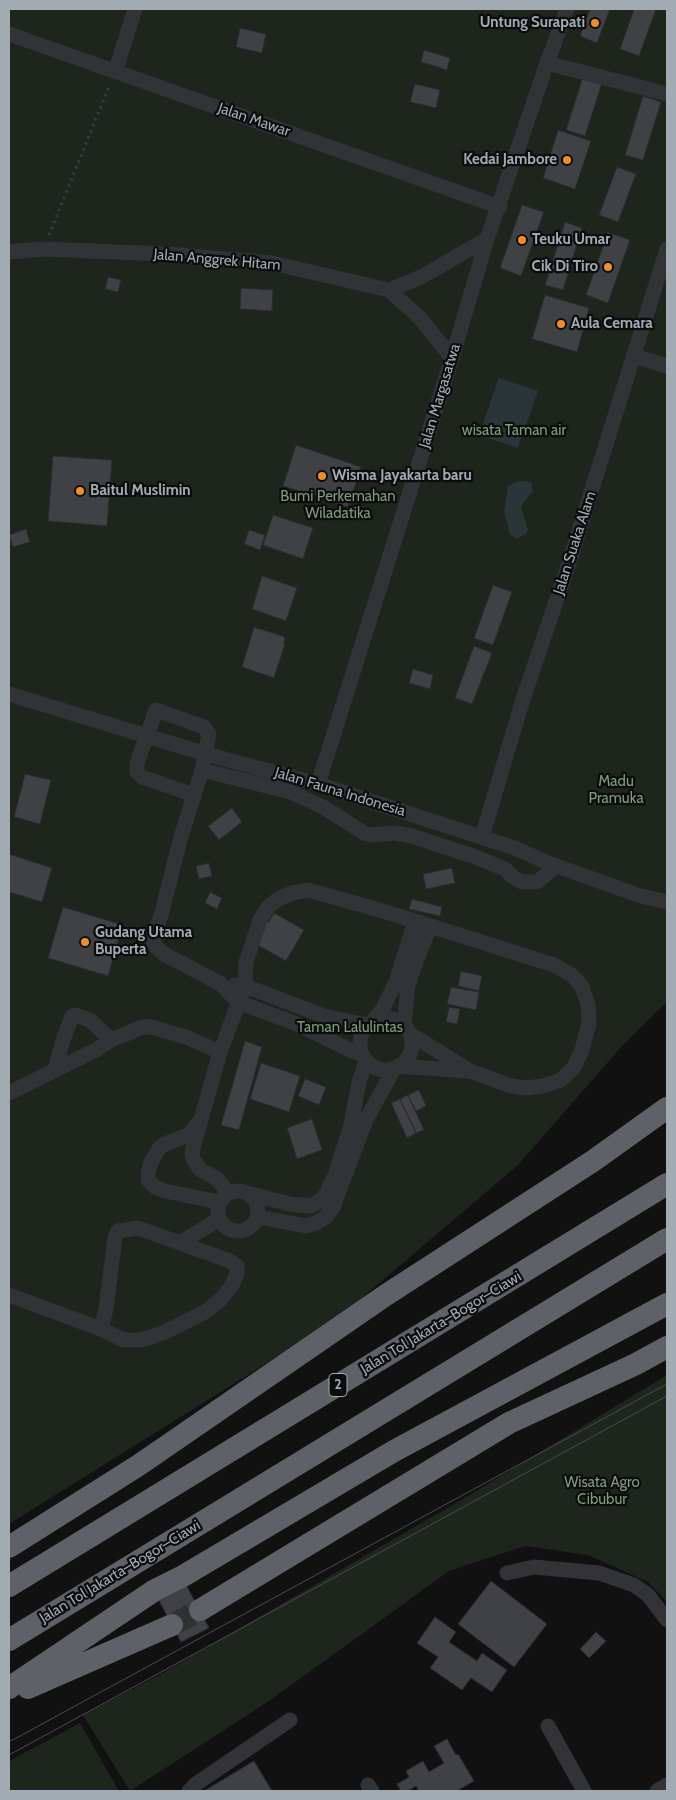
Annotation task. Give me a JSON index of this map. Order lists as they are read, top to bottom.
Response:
{
  "streets": {
    "highway": ["Jalan Tol Jakarta–Bogor–Ciawi", "2"],
    "street": [
      "Jalan Mawar",
      "Jalan Anggrek Hitam",
      "Jalan Margasatwa",
      "Jalan Suaka Alam",
      "Jalan Fauna Indonesia"
    ]
  },
  "crossings": [
    ["Jalan Mawar", "Jalan Margasatwa"],
    ["Jalan Anggrek Hitam", "Jalan Margasatwa"],
    ["Jalan Margasatwa", "Jalan Fauna Indonesia"],
    ["Jalan Suaka Alam", "Jalan Fauna Indonesia"]
  ],
  "parks": [
    "wisata Taman air",
    "Bumi Perkemahan Wiladatika",
    "Madu Pramuka",
    "Taman Lalulintas",
    "Wisata Agro Cibubur"
  ],
  "places": [
    "Untung Surapati",
    "Kedai Jambore",
    "Teuku Umar",
    "Cik Di Tiro",
    "Aula Cemara",
    "Wisma Jayakarta baru",
    "Baitul Muslimin",
    "Gudang Utama Buperta"
  ]
}
